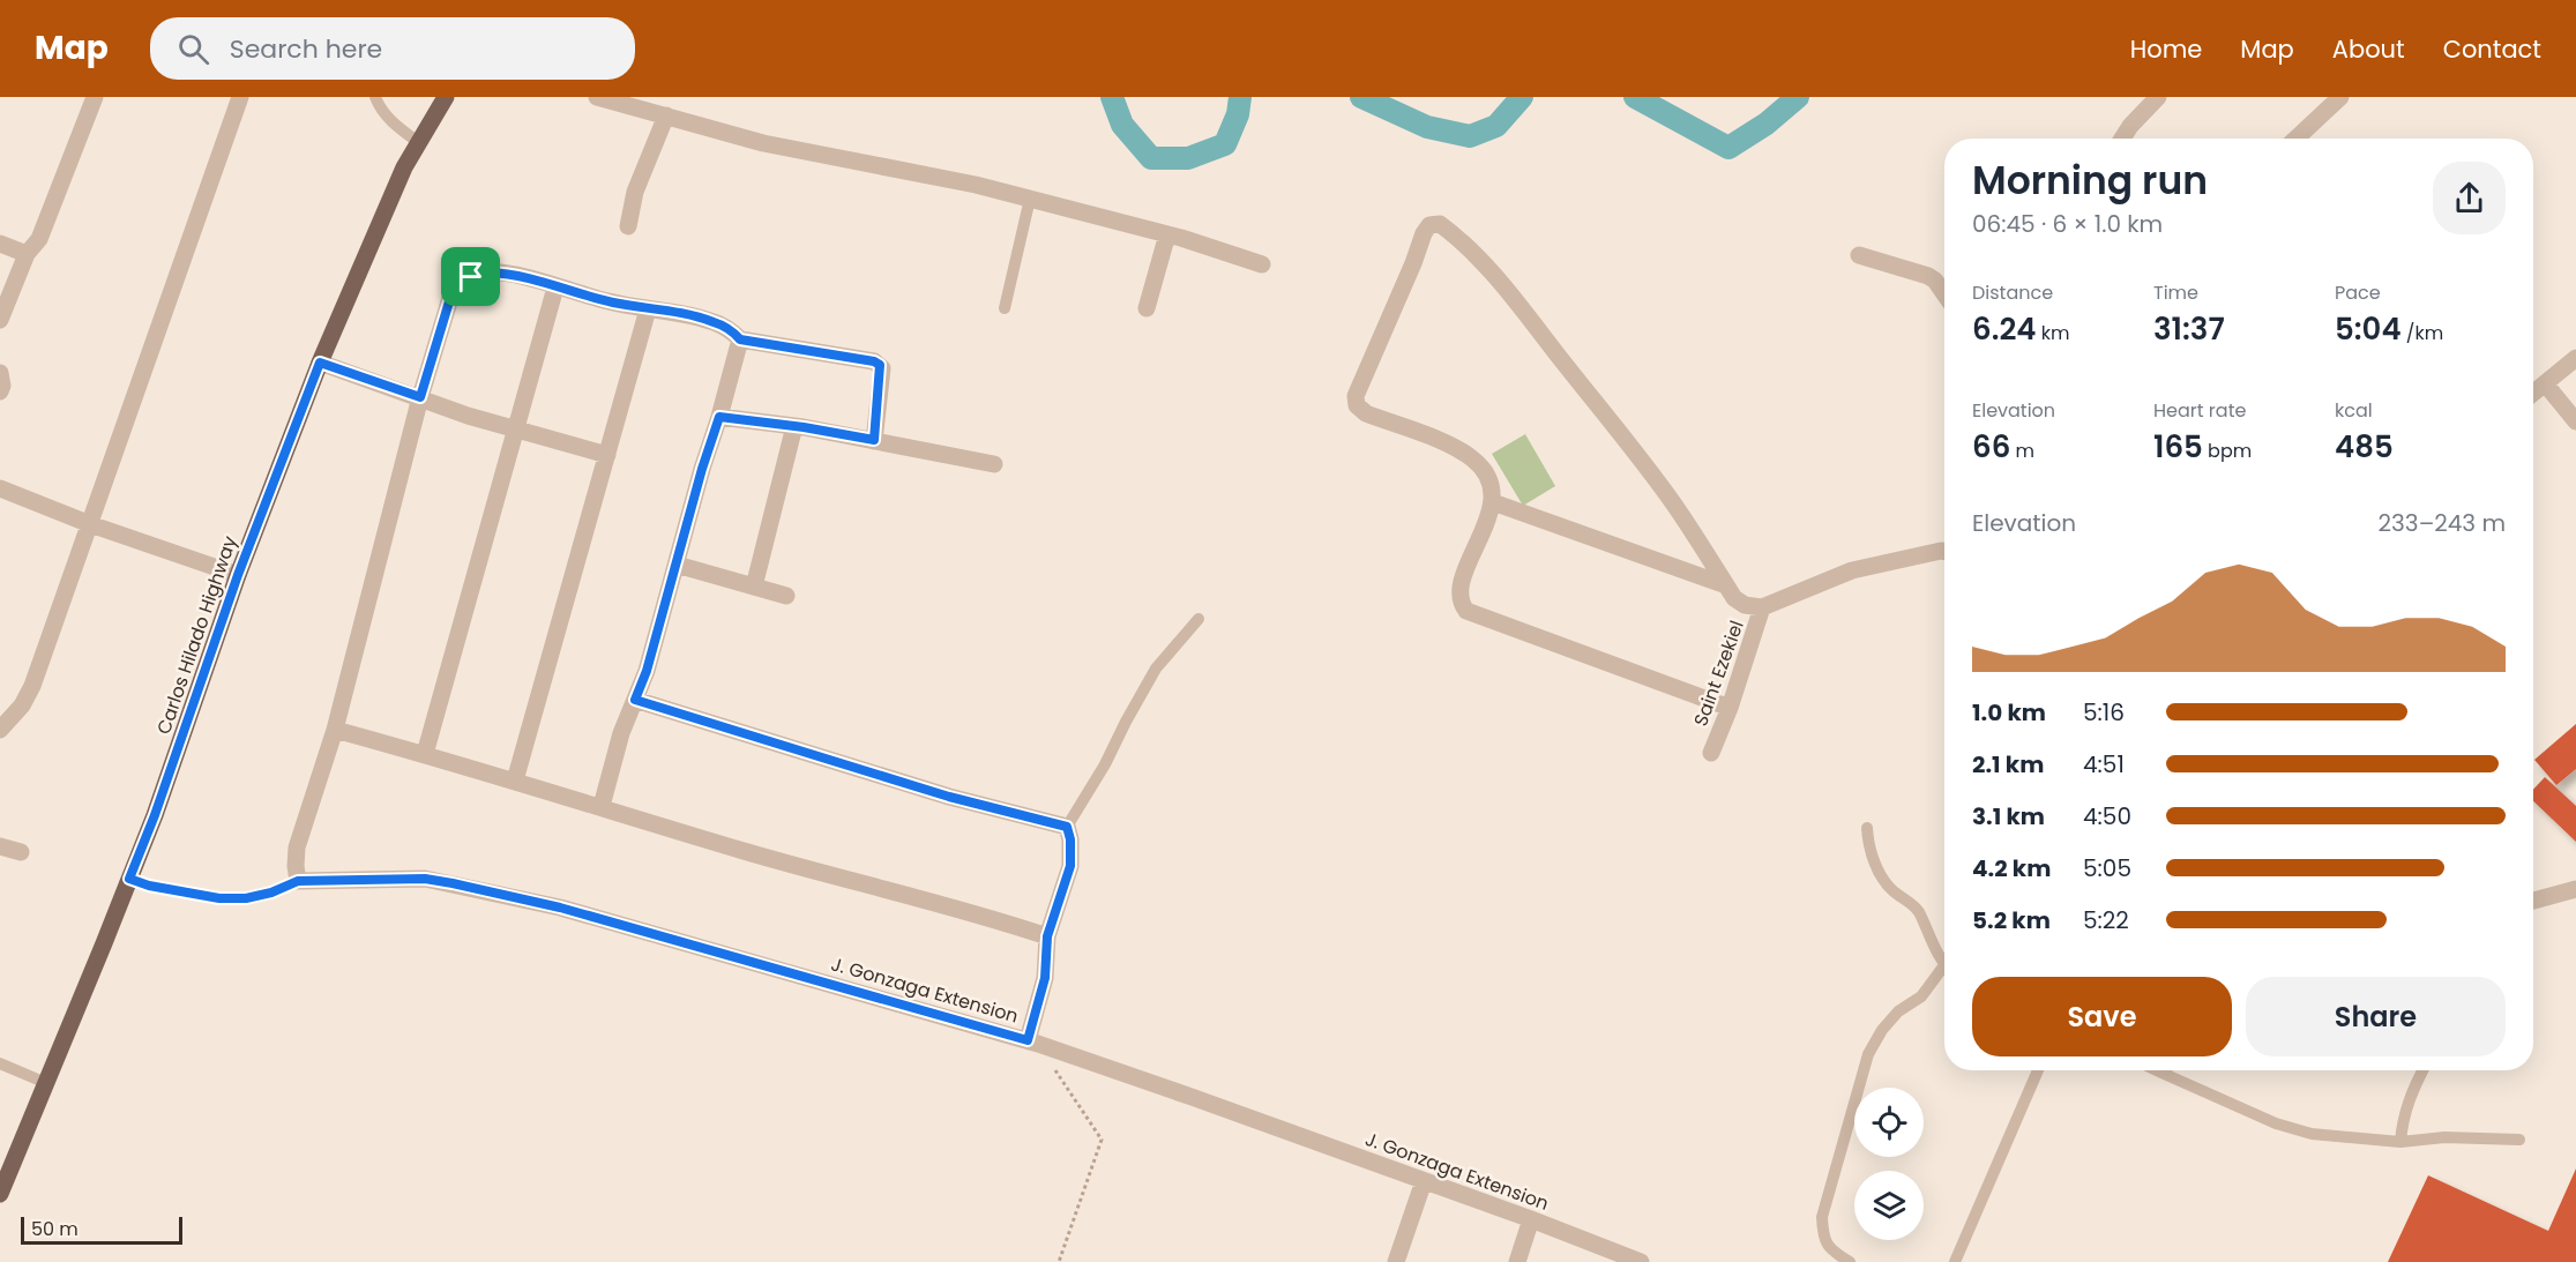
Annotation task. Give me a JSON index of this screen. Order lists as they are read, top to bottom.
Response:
{
  "streets": {
    "main road": ["Carlos Hilado Highway"],
    "street": ["Saint Ezekiel", "J. Gonzaga Extension"]
  },
  "scale_bar": "50 m",
  "page": {
    "header": "Map",
    "search": "Search here",
    "nav": [
      "Home",
      "Map",
      "About",
      "Contact"
    ],
    "heading": ["Morning run", "06:45 · 6 × 1.0 km"],
    "stats": [
      ["Distance", "6.24 km"],
      ["Time", "31:37"],
      ["Pace", "5:04 /km"],
      ["Elevation", "66 m"],
      ["Heart rate", "165 bpm"],
      ["kcal", "485"]
    ],
    "chart": ["Elevation", "233–243 m"],
    "list": [
      {
        "name": "1.0 km",
        "note": "5:16"
      },
      {
        "name": "2.1 km",
        "note": "4:51"
      },
      {
        "name": "3.1 km",
        "note": "4:50"
      },
      {
        "name": "4.2 km",
        "note": "5:05"
      },
      {
        "name": "5.2 km",
        "note": "5:22"
      }
    ],
    "buttons": ["Save", "Share"],
    "scale": "50 m"
  }
}
